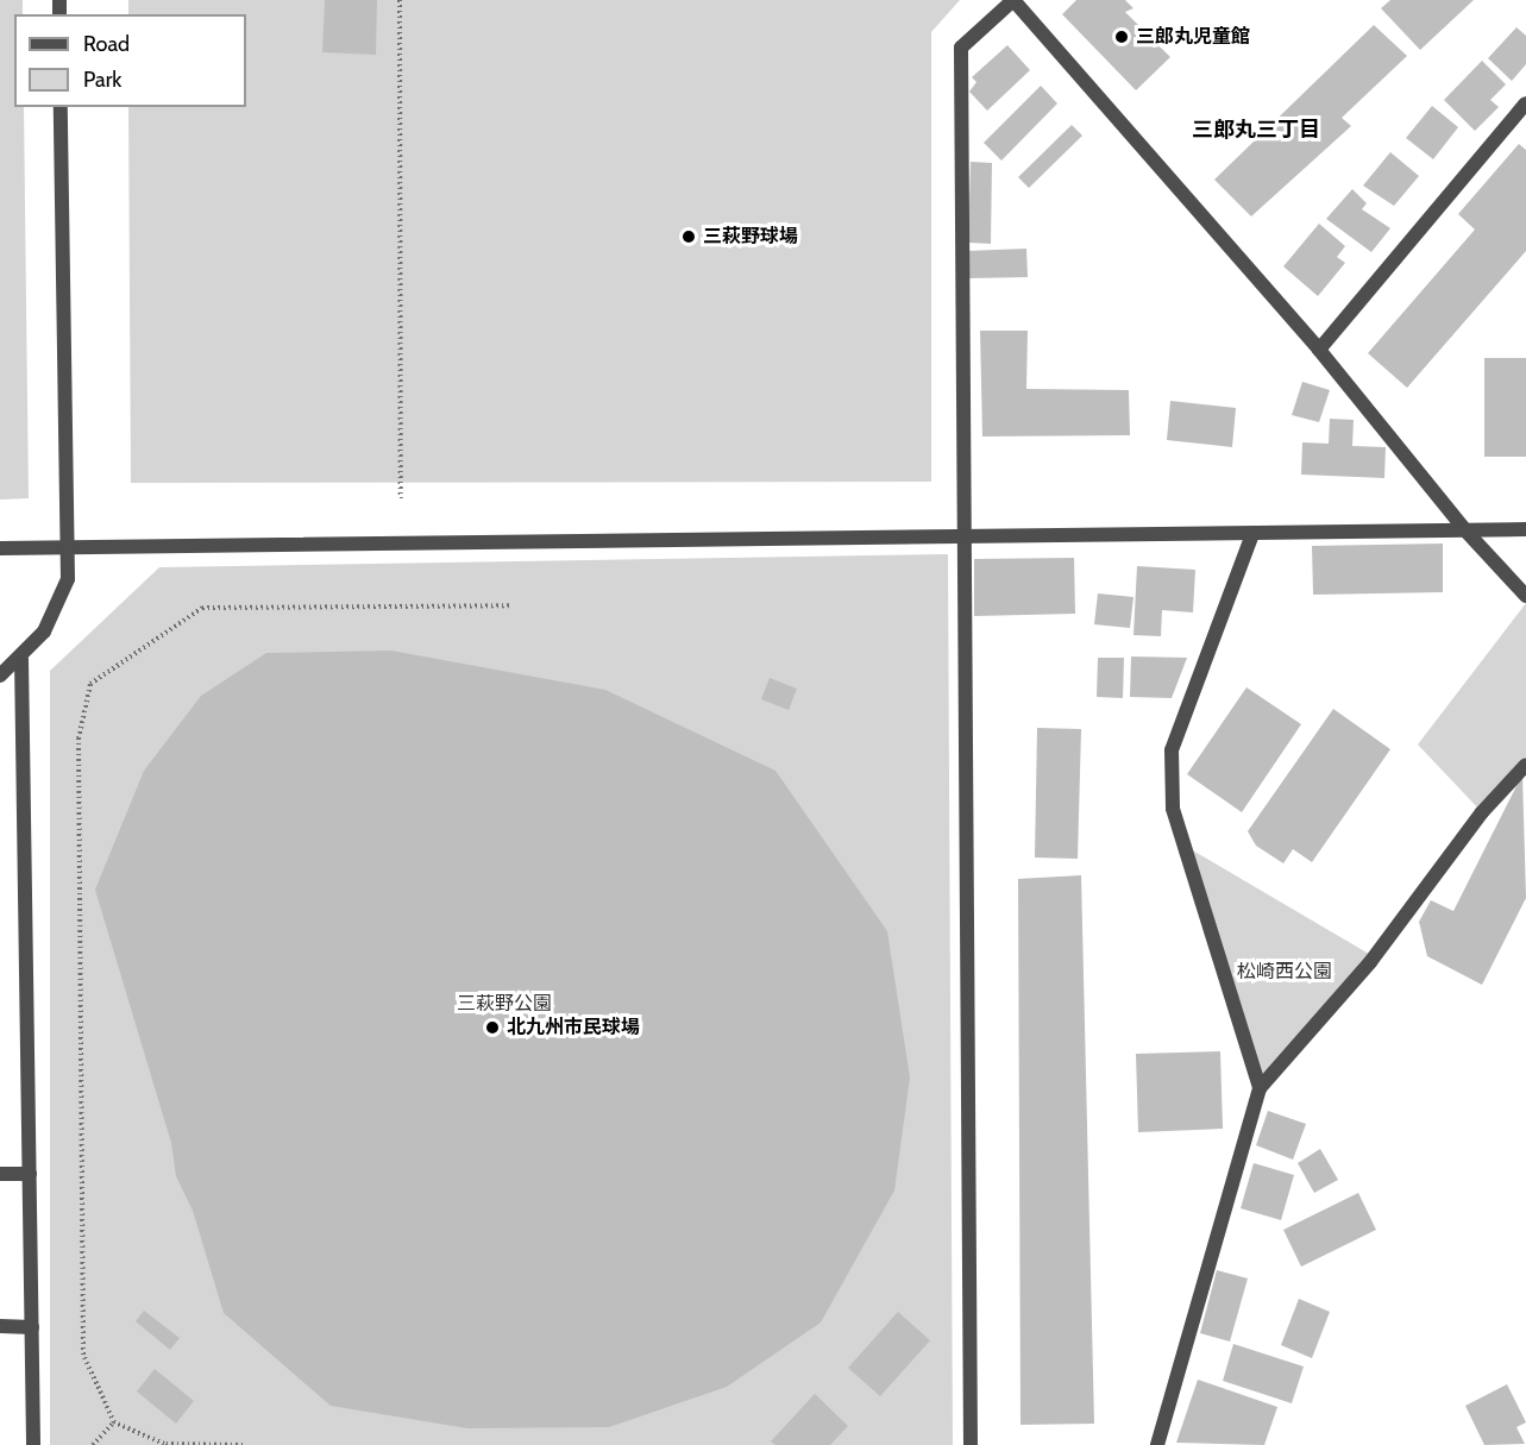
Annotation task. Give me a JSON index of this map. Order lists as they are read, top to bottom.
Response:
{
  "districts": ["三郎丸三丁目"],
  "parks": ["松崎西公園", "三萩野公園"],
  "places": ["三郎丸児童館", "三萩野球場", "北九州市民球場"],
  "legend": ["Road", "Park"]
}
